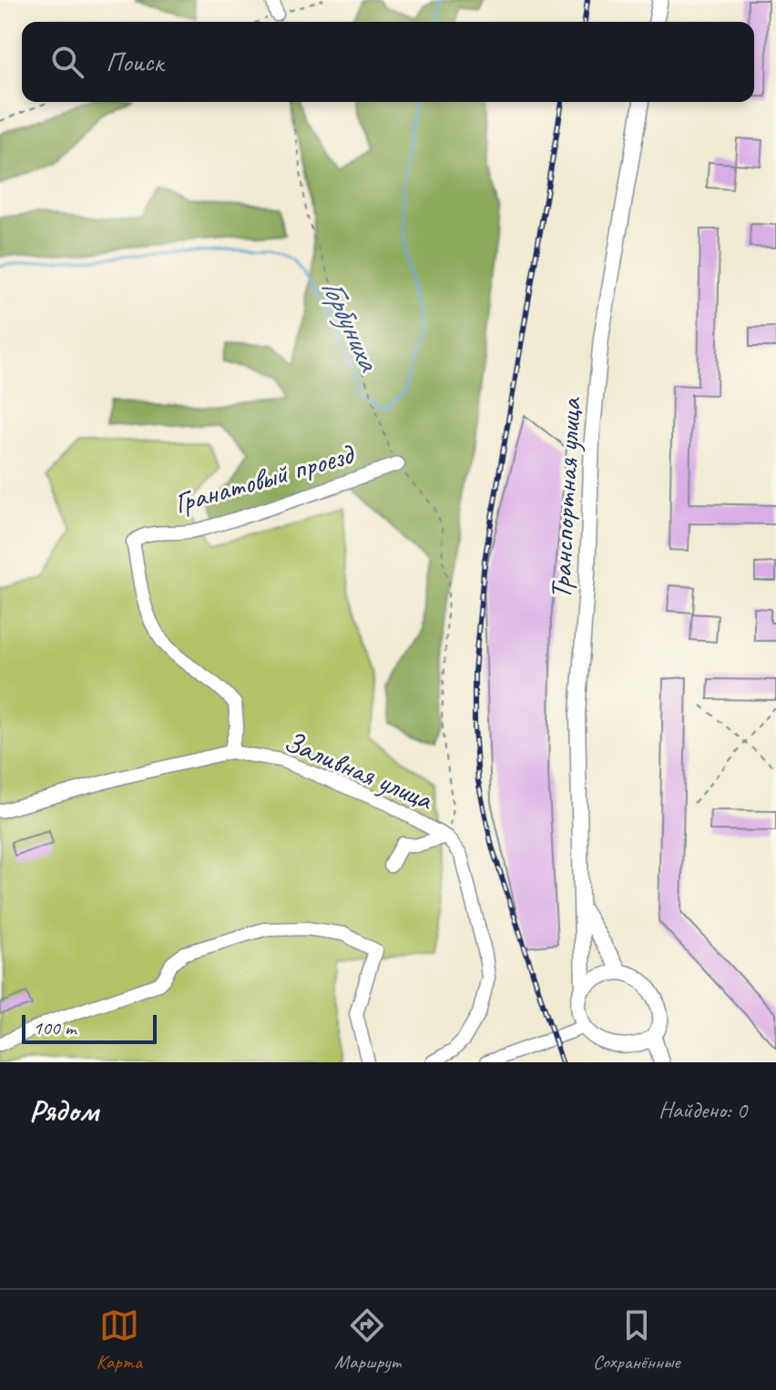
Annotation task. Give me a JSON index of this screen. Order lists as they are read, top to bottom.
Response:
{
  "streets": {
    "main road": ["Транспортная улица"],
    "street": ["Гранатовый проезд", "Заливная улица"]
  },
  "crossings": [
    ["Гранатовый проезд", "Заливная улица"]
  ],
  "water": ["Горбуниха"],
  "scale_bar": "100 m",
  "page": {
    "search": "Поиск",
    "scale": "100 m",
    "heading": ["Рядом", "Найдено: 0"],
    "nav": ["Карта", "Маршрут", "Сохранённые"]
  }
}
